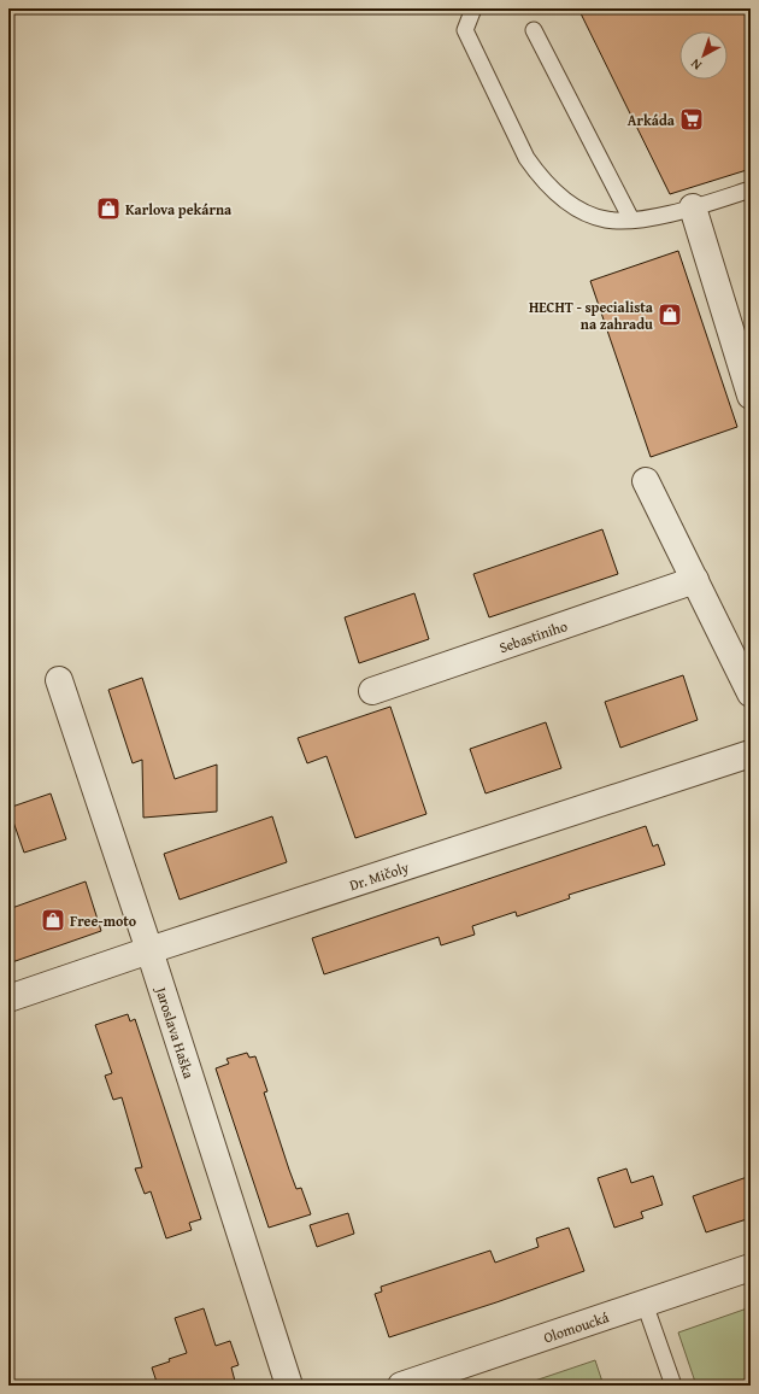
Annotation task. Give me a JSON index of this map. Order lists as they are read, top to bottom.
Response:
{
  "streets": {
    "street": [
      "Sebastiniho",
      "Dr. Mičoly",
      "Jaroslava Haška",
      "Olomoucká"
    ]
  },
  "crossings": [
    ["Dr. Mičoly", "Jaroslava Haška"]
  ],
  "places": {
    "supermarket": ["Arkáda"],
    "shop": ["Karlova pekárna", "HECHT - specialista na zahradu", "Free-moto"]
  },
  "north": "bottom left"
}
